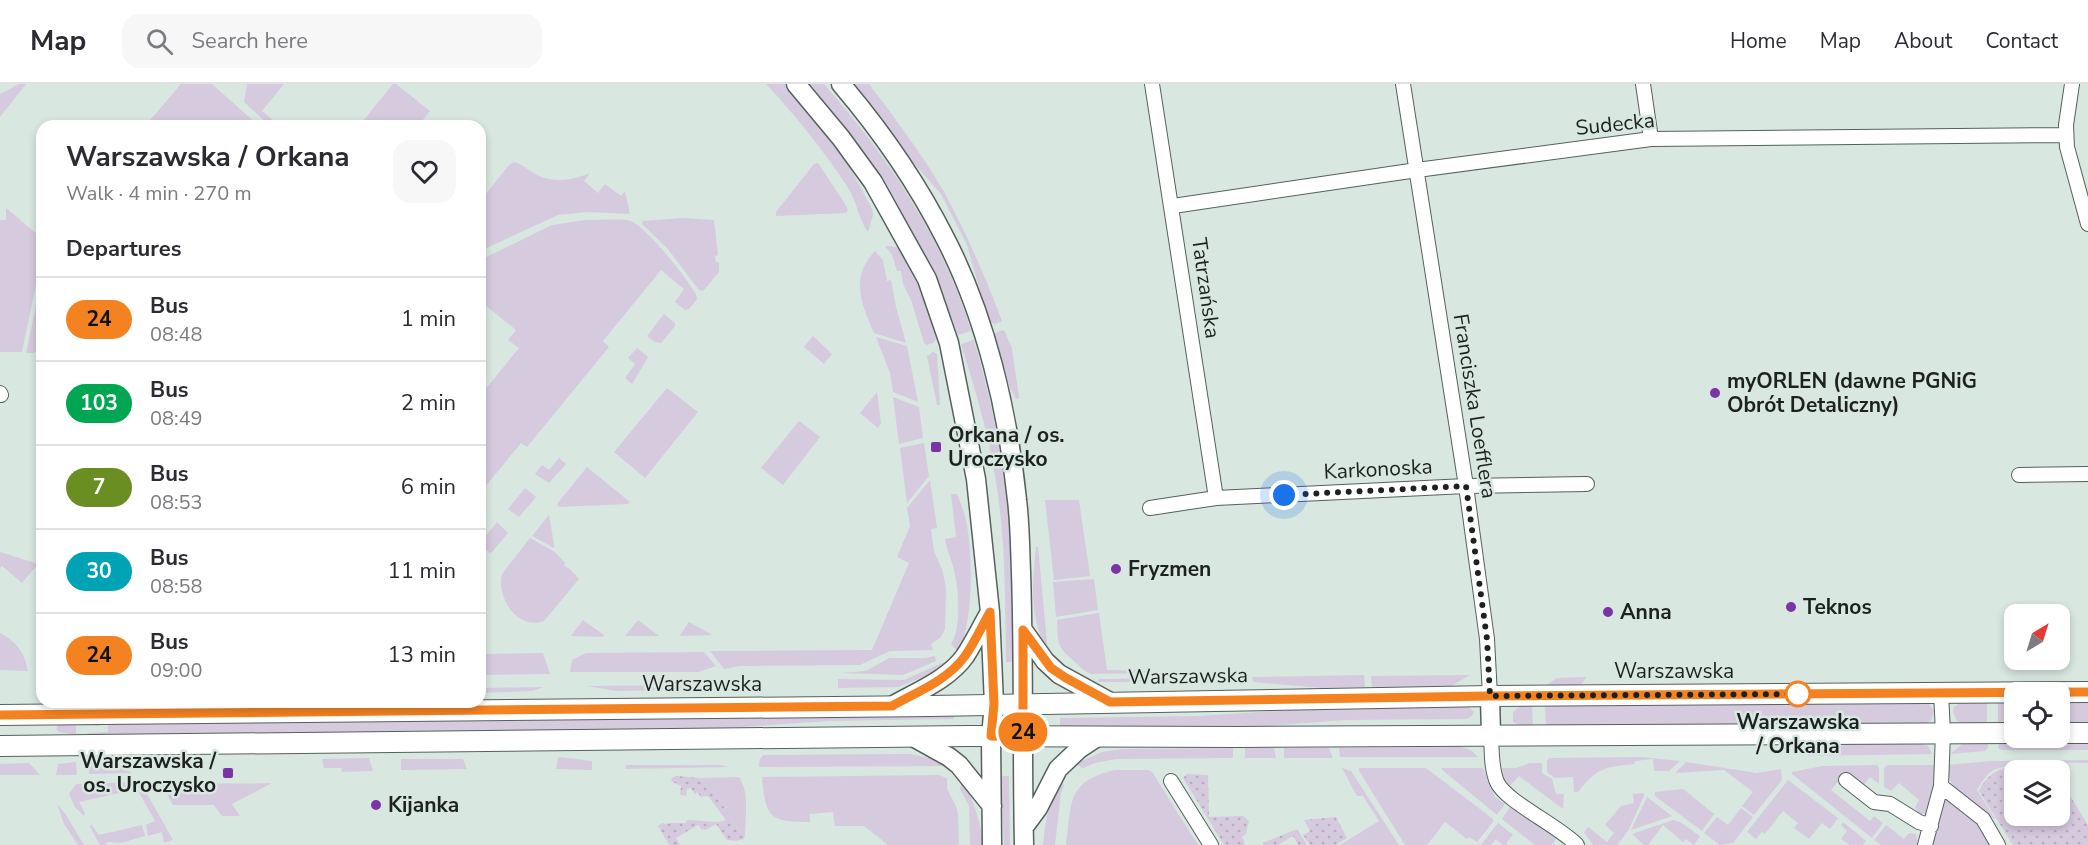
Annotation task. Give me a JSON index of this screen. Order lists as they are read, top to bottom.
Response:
{
  "streets": {
    "main road": ["Warszawska"],
    "street": [
      "Sudecka",
      "Tatrzańska",
      "Franciszka Loefflera",
      "Karkonoska"
    ]
  },
  "crossings": [
    ["Sudecka", "Tatrzańska"],
    ["Sudecka", "Franciszka Loefflera"],
    ["Tatrzańska", "Karkonoska"],
    ["Franciszka Loefflera", "Karkonoska"],
    ["Franciszka Loefflera", "Warszawska"]
  ],
  "places": {
    "other": [
      "myORLEN (dawne PGNiG Obrót Detaliczny)",
      "Fryzmen",
      "Teknos",
      "Anna",
      "Warszawska / Orkana",
      "Kijanka"
    ],
    "transit": ["Orkana / os. Uroczysko", "Warszawska / os. Uroczysko"]
  },
  "lines": ["bus line 24"],
  "north": "top right",
  "page": {
    "header": "Map",
    "search": "Search here",
    "nav": [
      "Home",
      "Map",
      "About",
      "Contact"
    ],
    "on_map": "24",
    "heading": [
      ["Warszawska / Orkana", "Walk · 4 min · 270 m"],
      "Departures"
    ],
    "list": [
      {
        "mark": "24",
        "name": "Bus",
        "note": "08:48",
        "value": "1 min"
      },
      {
        "mark": "103",
        "name": "Bus",
        "note": "08:49",
        "value": "2 min"
      },
      {
        "mark": "7",
        "name": "Bus",
        "note": "08:53",
        "value": "6 min"
      },
      {
        "mark": "30",
        "name": "Bus",
        "note": "08:58",
        "value": "11 min"
      },
      {
        "mark": "24",
        "name": "Bus",
        "note": "09:00",
        "value": "13 min"
      }
    ]
  }
}
